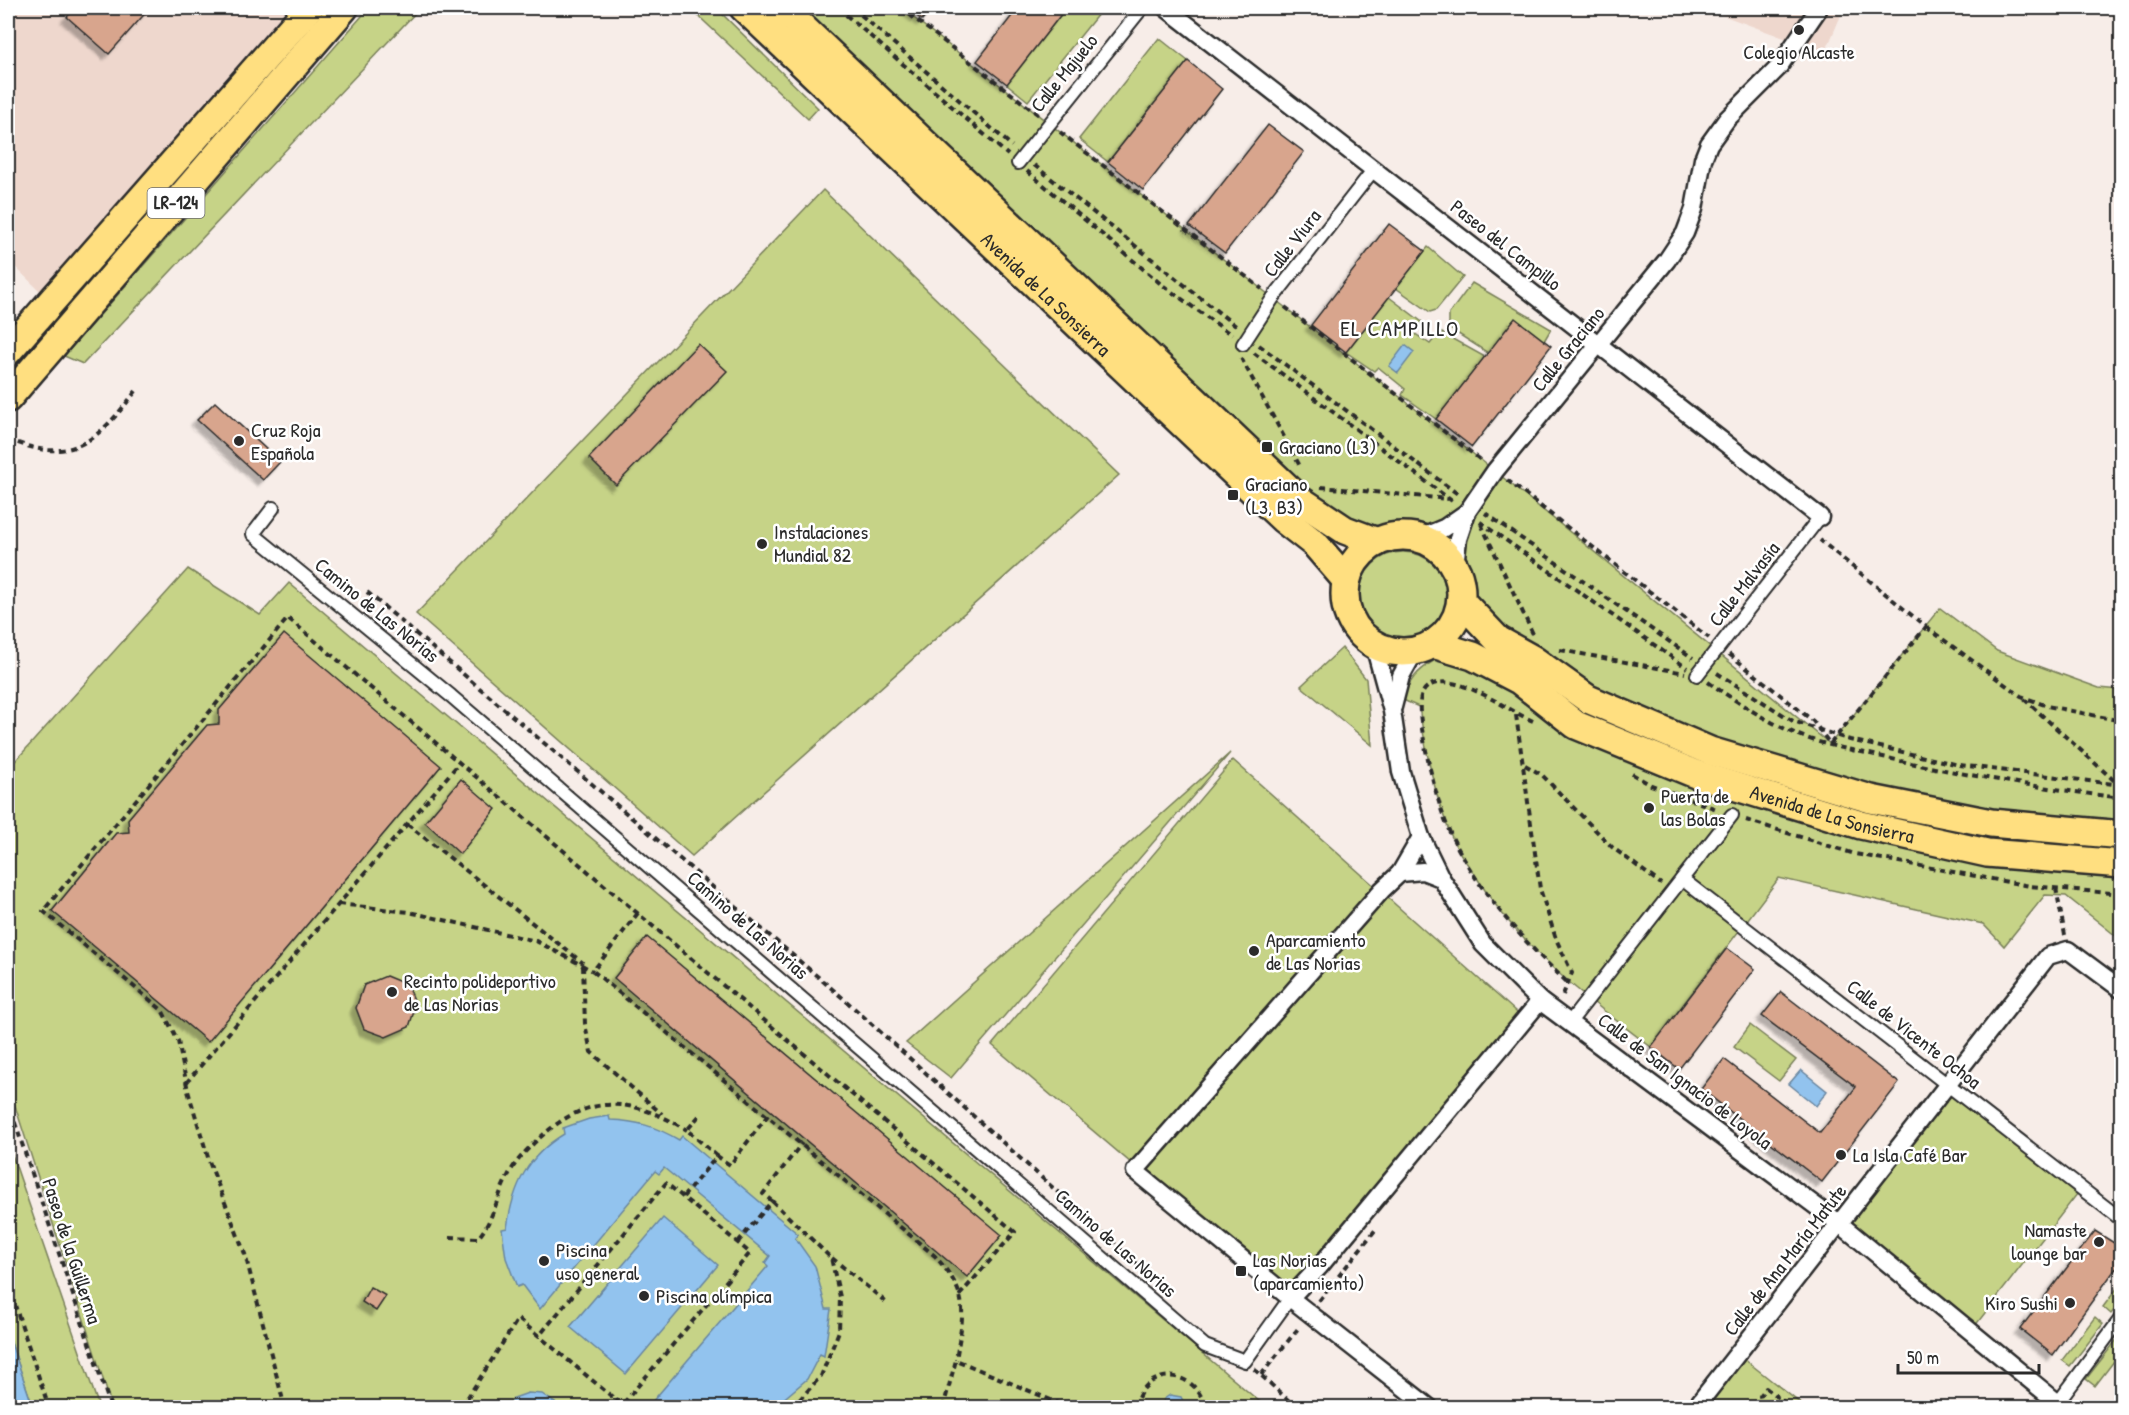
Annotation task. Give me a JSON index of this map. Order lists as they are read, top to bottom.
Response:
{
  "streets": {
    "main road": ["LR-124", "Avenida de La Sonsierra"],
    "street": [
      "Calle Majuelo",
      "Calle Viura",
      "Paseo del Campillo",
      "Calle Graciano",
      "Calle Malvasía",
      "Camino de Las Norias",
      "Calle de Vicente Ochoa",
      "Calle de San Ignacio de Loyola",
      "Calle de Ana María Matute"
    ],
    "path": ["Paseo de la Guillerma"]
  },
  "crossings": [
    ["Calle Viura", "Paseo del Campillo"],
    ["Paseo del Campillo", "Calle Graciano"],
    ["Paseo del Campillo", "Calle Malvasía"],
    ["Avenida de La Sonsierra", "Calle Graciano"],
    ["Avenida de La Sonsierra", "Calle de San Ignacio de Loyola"],
    ["Calle Graciano", "Calle de San Ignacio de Loyola"],
    ["Calle de Vicente Ochoa", "Calle de Ana María Matute"],
    ["Calle de San Ignacio de Loyola", "Calle de Ana María Matute"]
  ],
  "districts": ["EL CAMPILLO"],
  "places": {
    "other": [
      "Colegio Alcaste",
      "Cruz Roja Española",
      "Instalaciones Mundial 82",
      "Puerta de las Bolas",
      "Aparcamiento de Las Norias",
      "Recinto polideportivo de Las Norias",
      "La Isla Café Bar",
      "Namaste lounge bar",
      "Piscina uso general",
      "Piscina olímpica",
      "Kiro Sushi"
    ],
    "transit": ["Graciano (L3)", "Graciano (L3, B3)", "Las Norias (aparcamiento)"]
  },
  "scale_bar": "50 m"
}
